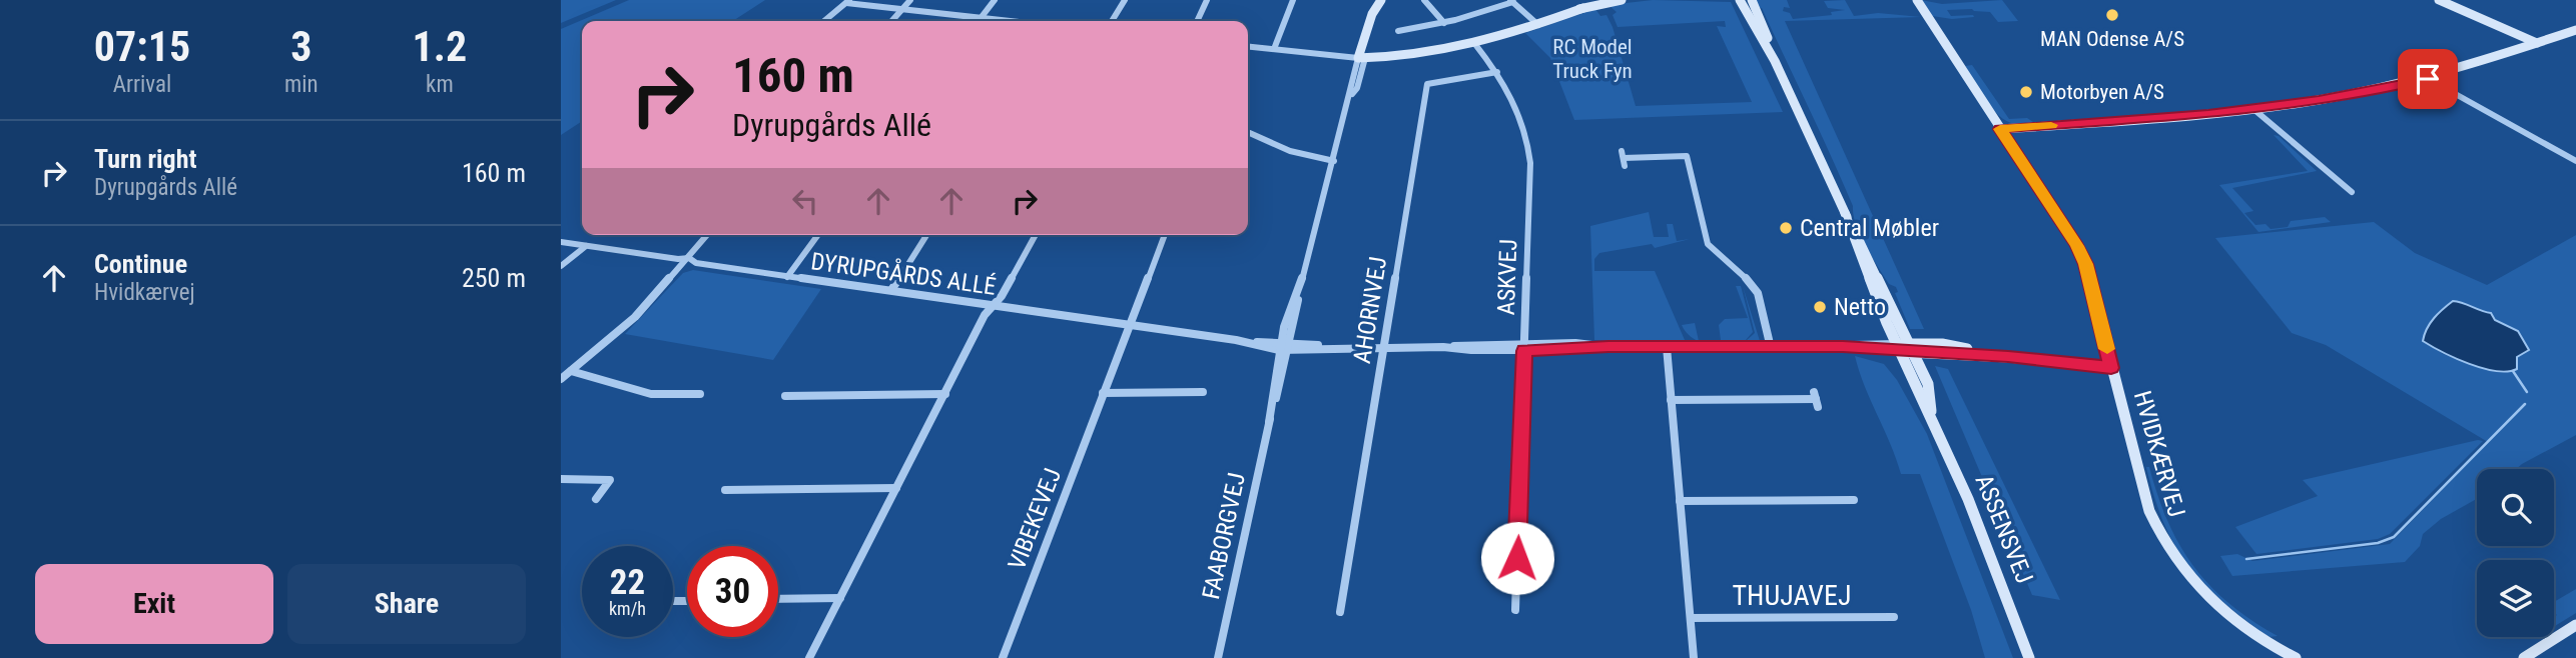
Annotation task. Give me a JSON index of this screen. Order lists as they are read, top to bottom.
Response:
{
  "streets": {
    "street": [
      "DYRUPGÅRDS ALLÉ",
      "ASKVEJ",
      "AHORNVEJ",
      "HVIDKÆRVEJ",
      "VIBEKEVEJ",
      "ASSENSVEJ",
      "FAABORGVEJ",
      "THUJAVEJ"
    ]
  },
  "crossings": [
    ["DYRUPGÅRDS ALLÉ", "ASKVEJ"],
    ["DYRUPGÅRDS ALLÉ", "AHORNVEJ"],
    ["DYRUPGÅRDS ALLÉ", "HVIDKÆRVEJ"],
    ["DYRUPGÅRDS ALLÉ", "VIBEKEVEJ"],
    ["DYRUPGÅRDS ALLÉ", "ASSENSVEJ"],
    ["DYRUPGÅRDS ALLÉ", "FAABORGVEJ"],
    ["ASKVEJ", "AHORNVEJ"],
    ["HVIDKÆRVEJ", "ASSENSVEJ"]
  ],
  "parks": ["RC Model Truck Fyn"],
  "places": [
    "MAN Odense A/S",
    "Motorbyen A/S",
    "Central Møbler",
    "Netto"
  ],
  "page": {
    "eta": [
      "07:15",
      "Arrival",
      "3",
      "min",
      "1.2",
      "km"
    ],
    "turn": ["160 m", "Dyrupgårds Allé"],
    "list": [
      {
        "name": "Turn right",
        "note": "Dyrupgårds Allé",
        "value": "160 m"
      },
      {
        "name": "Continue",
        "note": "Hvidkærvej",
        "value": "250 m"
      }
    ],
    "speed": "22 km/h",
    "limit": "30",
    "buttons": ["Exit", "Share"]
  }
}
